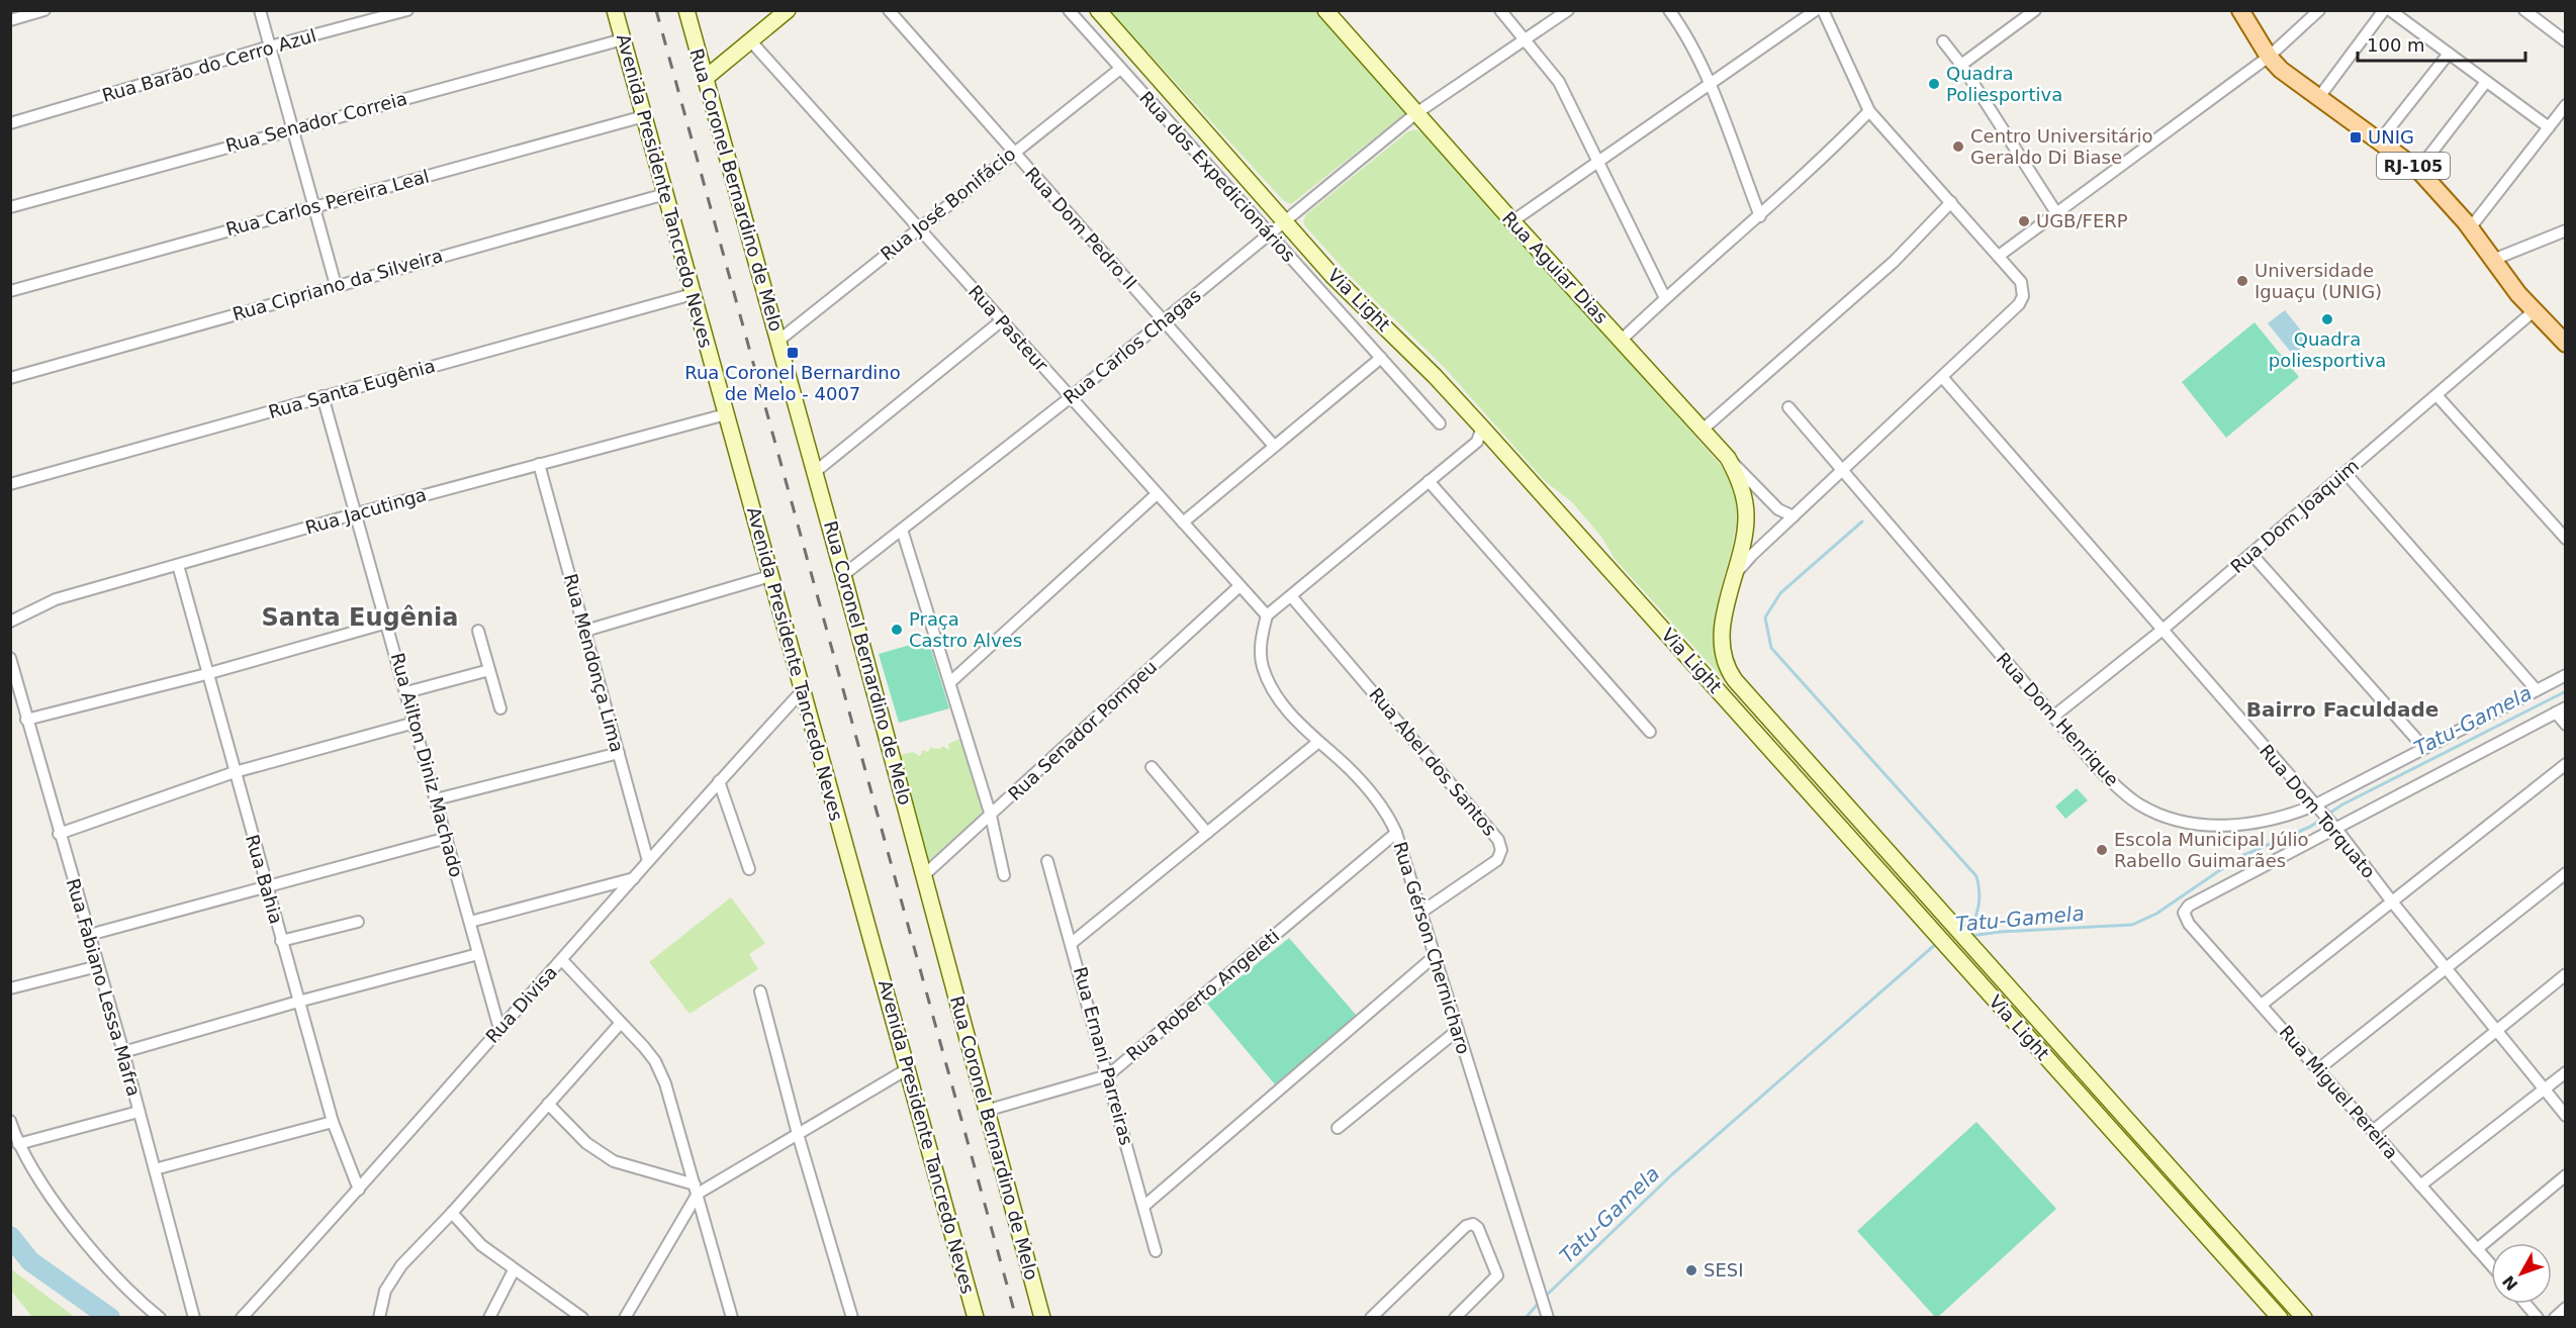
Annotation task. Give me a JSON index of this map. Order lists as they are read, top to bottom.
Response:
{
  "streets": {
    "main road": ["RJ-105"],
    "street": [
      "Rua Barão do Cerro Azul",
      "Rua Senador Correia",
      "Rua dos Expedicionários",
      "Rua Coronel Bernardino de Melo",
      "Avenida Presidente Tancredo Neves",
      "Rua Carlos Pereira Leal",
      "Rua José Bonifácio",
      "Rua Dom Pedro II",
      "Rua Aguiar Dias",
      "Rua Cipriano da Silveira",
      "Via Light",
      "Rua Pasteur",
      "Rua Carlos Chagas",
      "Rua Santa Eugênia",
      "Rua Jacutinga",
      "Rua Dom Joaquim",
      "Rua Mendonça Lima",
      "Rua Dom Henrique",
      "Rua Senador Pompeu",
      "Rua Abel dos Santos",
      "Rua Ailton Diniz Machado",
      "Rua Dom Torquato",
      "Rua Bahia",
      "Rua Gérson Chernicharo",
      "Rua Fabiano Lessa Mafra",
      "Rua Roberto Angeleti",
      "Rua Divisa",
      "Rua Ernani Parreiras",
      "Rua Miguel Pereira"
    ]
  },
  "crossings": [
    ["Rua Senador Correia", "Avenida Presidente Tancredo Neves"],
    ["RJ-105", "Rua Dom Joaquim"],
    ["Rua dos Expedicionários", "Rua José Bonifácio"],
    ["Rua dos Expedicionários", "Rua Carlos Chagas"],
    ["Rua Coronel Bernardino de Melo", "Rua José Bonifácio"],
    ["Rua Coronel Bernardino de Melo", "Rua Carlos Chagas"],
    ["Rua Coronel Bernardino de Melo", "Rua Senador Pompeu"],
    ["Rua Coronel Bernardino de Melo", "Rua Roberto Angeleti"],
    ["Avenida Presidente Tancredo Neves", "Rua Carlos Pereira Leal"],
    ["Avenida Presidente Tancredo Neves", "Rua Cipriano da Silveira"],
    ["Avenida Presidente Tancredo Neves", "Rua Santa Eugênia"],
    ["Avenida Presidente Tancredo Neves", "Rua Jacutinga"],
    ["Avenida Presidente Tancredo Neves", "Rua Divisa"],
    ["Rua José Bonifácio", "Rua Dom Pedro II"],
    ["Rua José Bonifácio", "Rua Pasteur"],
    ["Rua Dom Pedro II", "Rua Carlos Chagas"],
    ["Rua Aguiar Dias", "Via Light"],
    ["Rua Aguiar Dias", "Rua Carlos Chagas"],
    ["Via Light", "Rua Carlos Chagas"],
    ["Rua Pasteur", "Rua Carlos Chagas"],
    ["Rua Pasteur", "Rua Senador Pompeu"],
    ["Rua Pasteur", "Rua Gérson Chernicharo"],
    ["Rua Santa Eugênia", "Rua Ailton Diniz Machado"],
    ["Rua Jacutinga", "Rua Mendonça Lima"],
    ["Rua Jacutinga", "Rua Ailton Diniz Machado"],
    ["Rua Jacutinga", "Rua Bahia"],
    ["Rua Dom Joaquim", "Rua Dom Henrique"],
    ["Rua Dom Joaquim", "Rua Dom Torquato"],
    ["Rua Mendonça Lima", "Rua Divisa"],
    ["Rua Dom Henrique", "Rua Dom Torquato"],
    ["Rua Abel dos Santos", "Rua Gérson Chernicharo"],
    ["Rua Ailton Diniz Machado", "Rua Divisa"],
    ["Rua Dom Torquato", "Rua Miguel Pereira"],
    ["Rua Bahia", "Rua Divisa"],
    ["Rua Gérson Chernicharo", "Rua Roberto Angeleti"],
    ["Rua Roberto Angeleti", "Rua Ernani Parreiras"]
  ],
  "districts": ["Santa Eugênia", "Bairro Faculdade"],
  "water": ["Tatu-Gamela"],
  "places": {
    "other": [
      "Quadra Poliesportiva",
      "Centro Universitário Geraldo Di Biase",
      "UGB/FERP",
      "Universidade Iguaçu (UNIG)",
      "Quadra poliesportiva",
      "Praça Castro Alves",
      "Escola Municipal Júlio Rabello Guimarães",
      "SESI"
    ],
    "transit": ["UNIG", "Rua Coronel Bernardino de Melo - 4007"]
  },
  "scale_bar": "100 m",
  "north": "bottom left"
}
